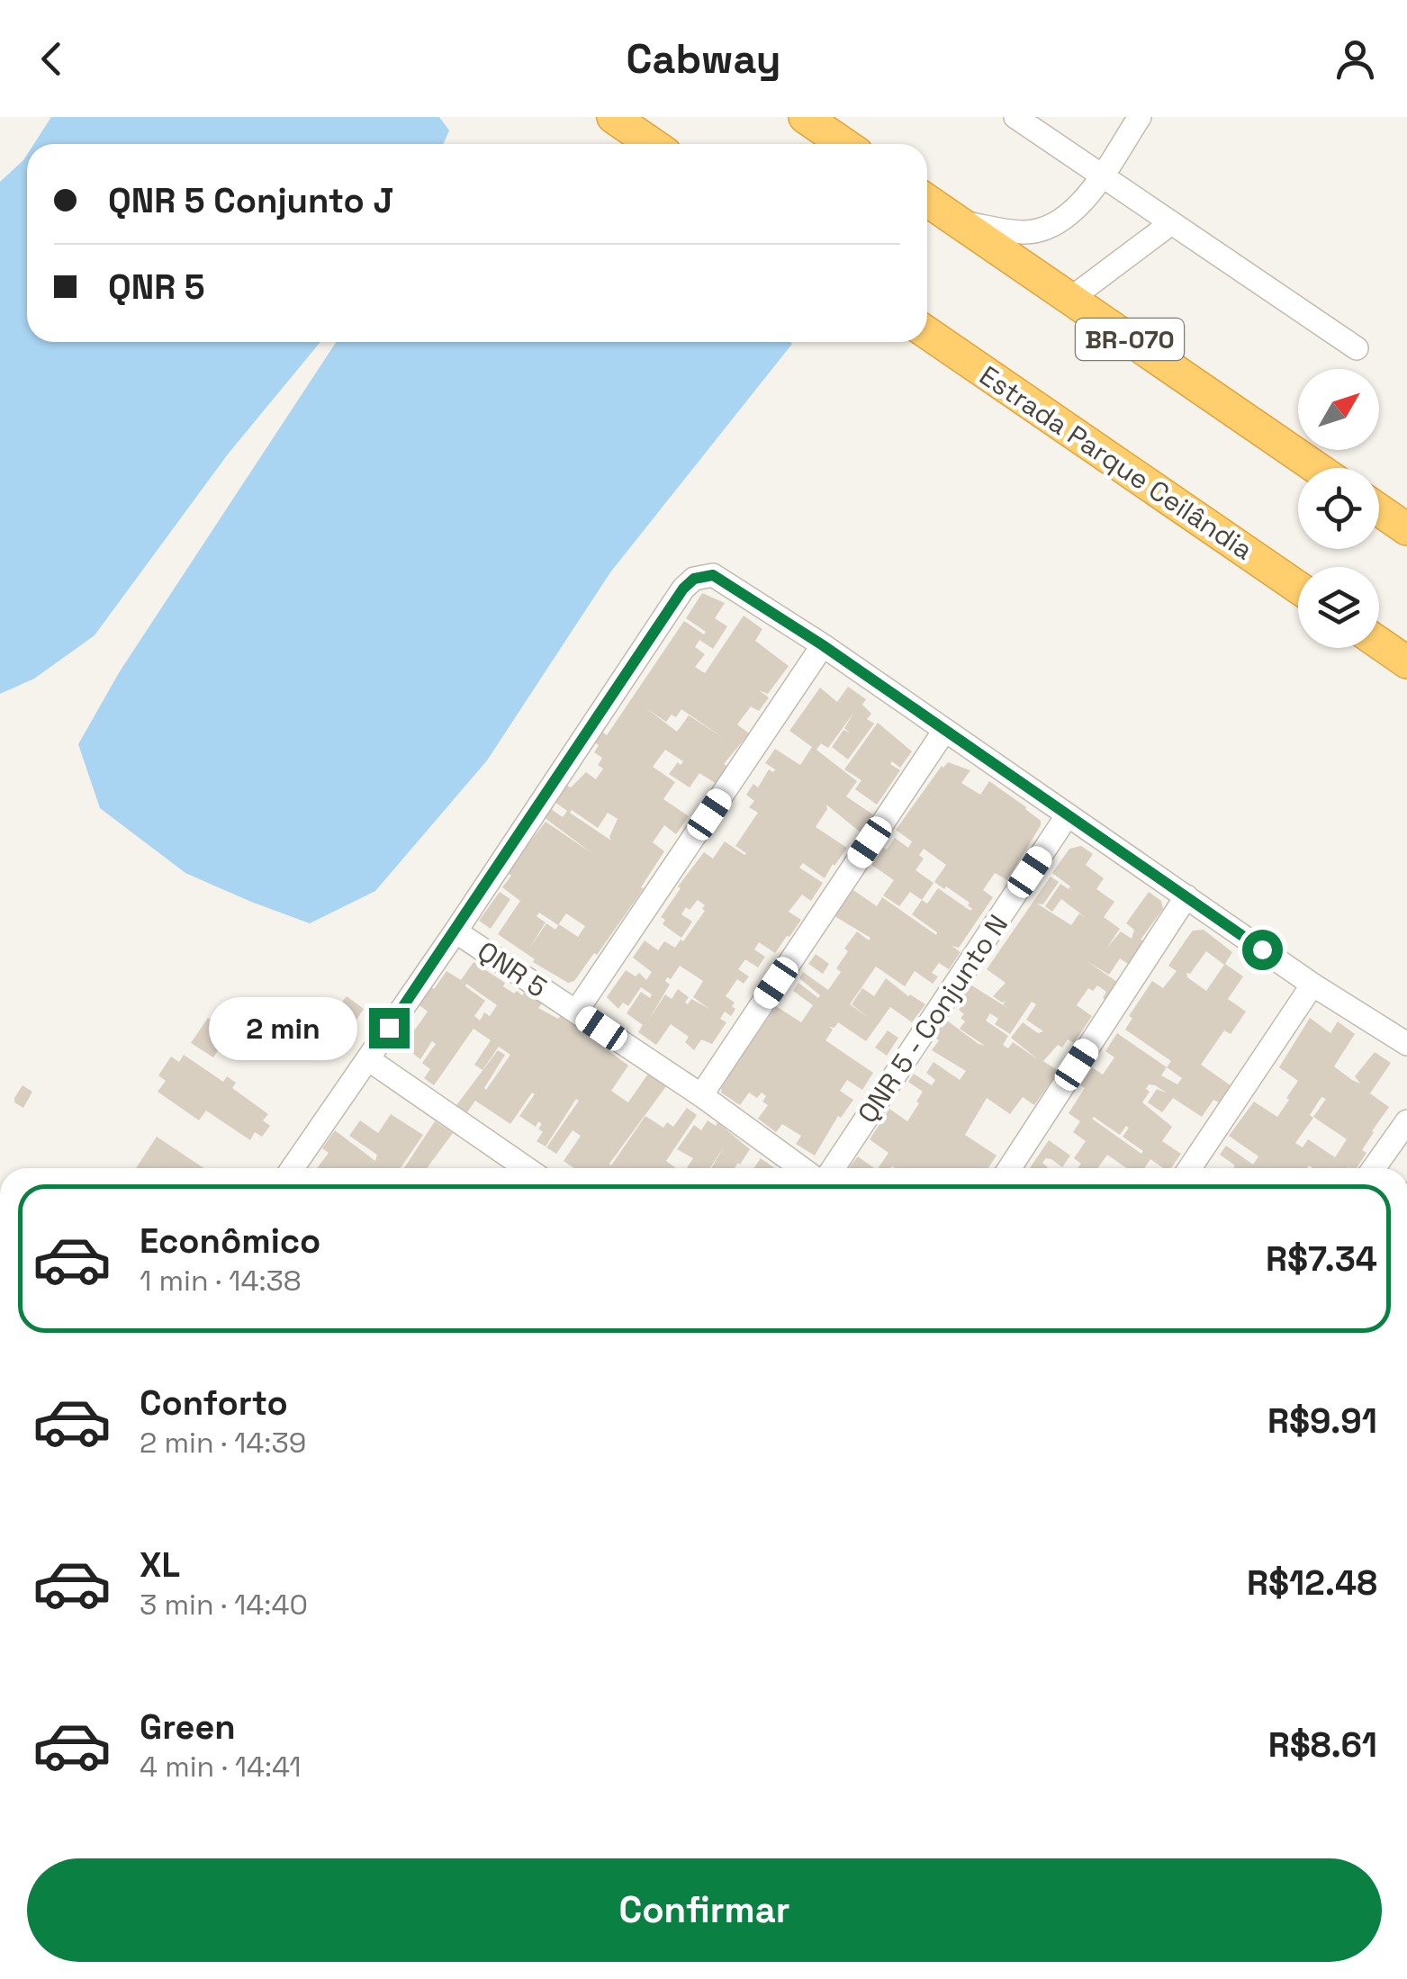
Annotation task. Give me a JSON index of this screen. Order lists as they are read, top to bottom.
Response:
{
  "streets": {
    "highway": ["BR-070", "Estrada Parque Ceilândia"],
    "street": ["QNR 5", "QNR 5 - Conjunto N"]
  },
  "north": "top right",
  "page": {
    "header": "Cabway",
    "banner": ["QNR 5 Conjunto J", "QNR 5"],
    "bubble": "2 min",
    "list": [
      {
        "name": "Econômico",
        "note": "1 min · 14:38",
        "value": "R$7.34"
      },
      {
        "name": "Conforto",
        "note": "2 min · 14:39",
        "value": "R$9.91"
      },
      {
        "name": "XL",
        "note": "3 min · 14:40",
        "value": "R$12.48"
      },
      {
        "name": "Green",
        "note": "4 min · 14:41",
        "value": "R$8.61"
      }
    ],
    "buttons": "Confirmar"
  }
}
